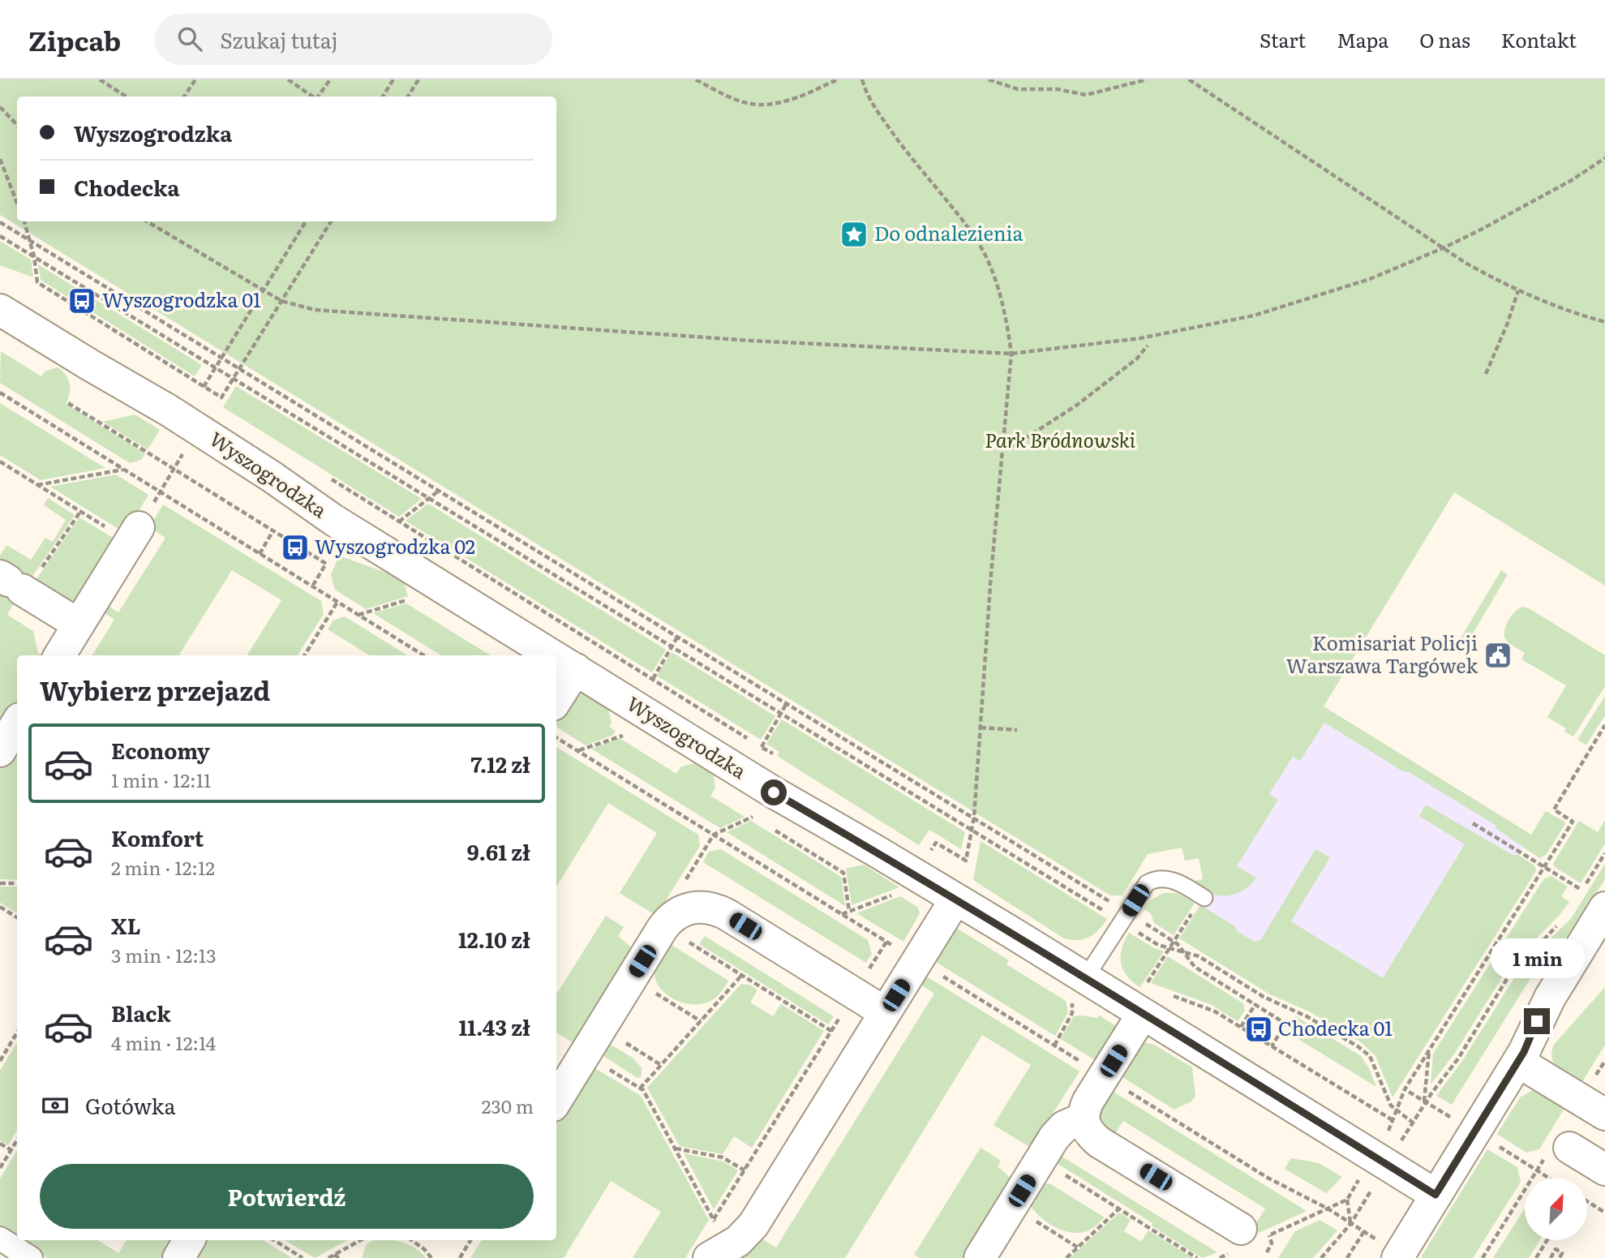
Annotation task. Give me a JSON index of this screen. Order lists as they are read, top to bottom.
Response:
{
  "streets": {
    "street": ["Wyszogrodzka"]
  },
  "parks": ["Park Bródnowski"],
  "places": {
    "place": ["Do odnalezienia"],
    "bus stop": ["Wyszogrodzka 01", "Wyszogrodzka 02", "Chodecka 01"],
    "public building": ["Komisariat Policji Warszawa Targówek"]
  },
  "north": "top right",
  "page": {
    "header": "Zipcab",
    "search": "Szukaj tutaj",
    "nav": [
      "Start",
      "Mapa",
      "O nas",
      "Kontakt"
    ],
    "banner": ["Wyszogrodzka", "Chodecka"],
    "heading": "Wybierz przejazd",
    "list": [
      {
        "name": "Economy",
        "note": "1 min · 12:11",
        "value": "7.12 zł"
      },
      {
        "name": "Komfort",
        "note": "2 min · 12:12",
        "value": "9.61 zł"
      },
      {
        "name": "XL",
        "note": "3 min · 12:13",
        "value": "12.10 zł"
      },
      {
        "name": "Black",
        "note": "4 min · 12:14",
        "value": "11.43 zł"
      }
    ],
    "bubble": "1 min",
    "pay": ["Gotówka", "230 m"],
    "buttons": "Potwierdź"
  }
}
